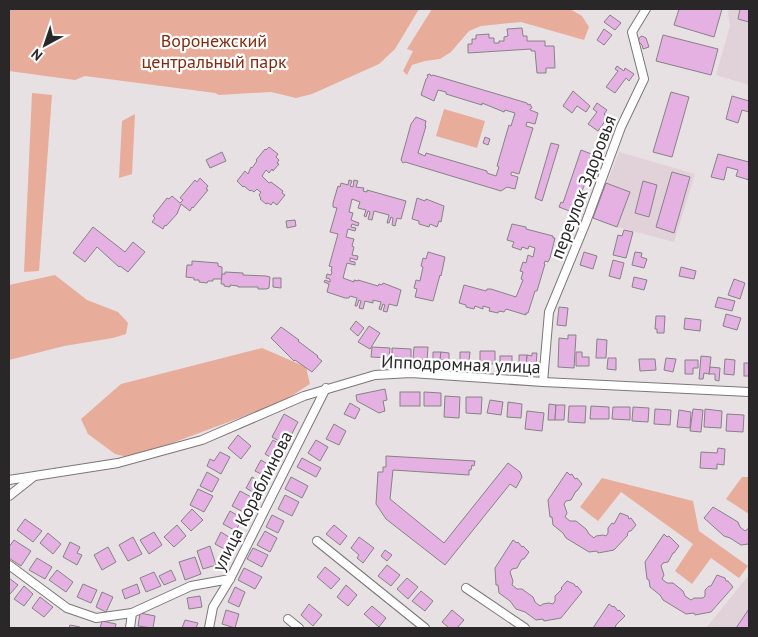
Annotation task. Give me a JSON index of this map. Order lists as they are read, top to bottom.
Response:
{
  "streets": {
    "street": ["переулок Здоровья", "Ипподромная улица", "улица Кораблинова"]
  },
  "crossings": [
    ["переулок Здоровья", "Ипподромная улица"],
    ["Ипподромная улица", "улица Кораблинова"]
  ],
  "parks": ["Воронежский центральный парк"],
  "north": "bottom left"
}
